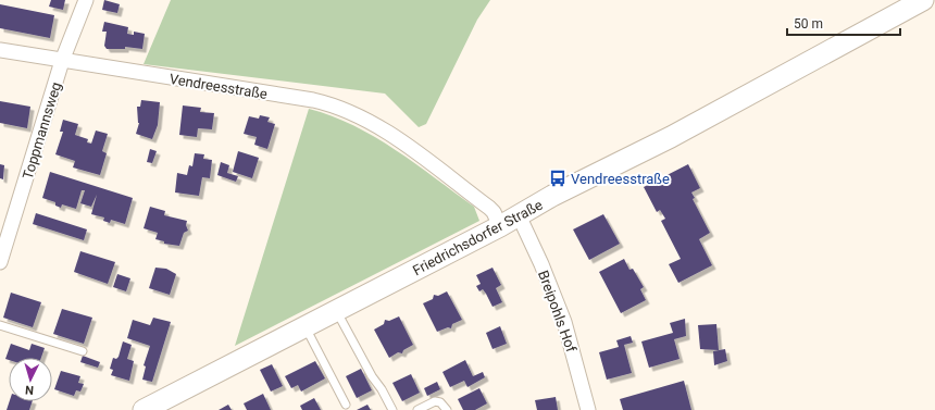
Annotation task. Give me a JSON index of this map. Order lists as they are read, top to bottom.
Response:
{
  "streets": {
    "main road": ["Friedrichsdorfer Straße"],
    "street": ["Vendreesstraße", "Toppmannsweg", "Breipohls Hof"]
  },
  "crossings": [
    ["Vendreesstraße", "Toppmannsweg"],
    ["Vendreesstraße", "Friedrichsdorfer Straße"],
    ["Friedrichsdorfer Straße", "Breipohls Hof"]
  ],
  "places": {
    "bus stop": ["Vendreesstraße"]
  },
  "scale_bar": "50 m",
  "north": "bottom"
}
